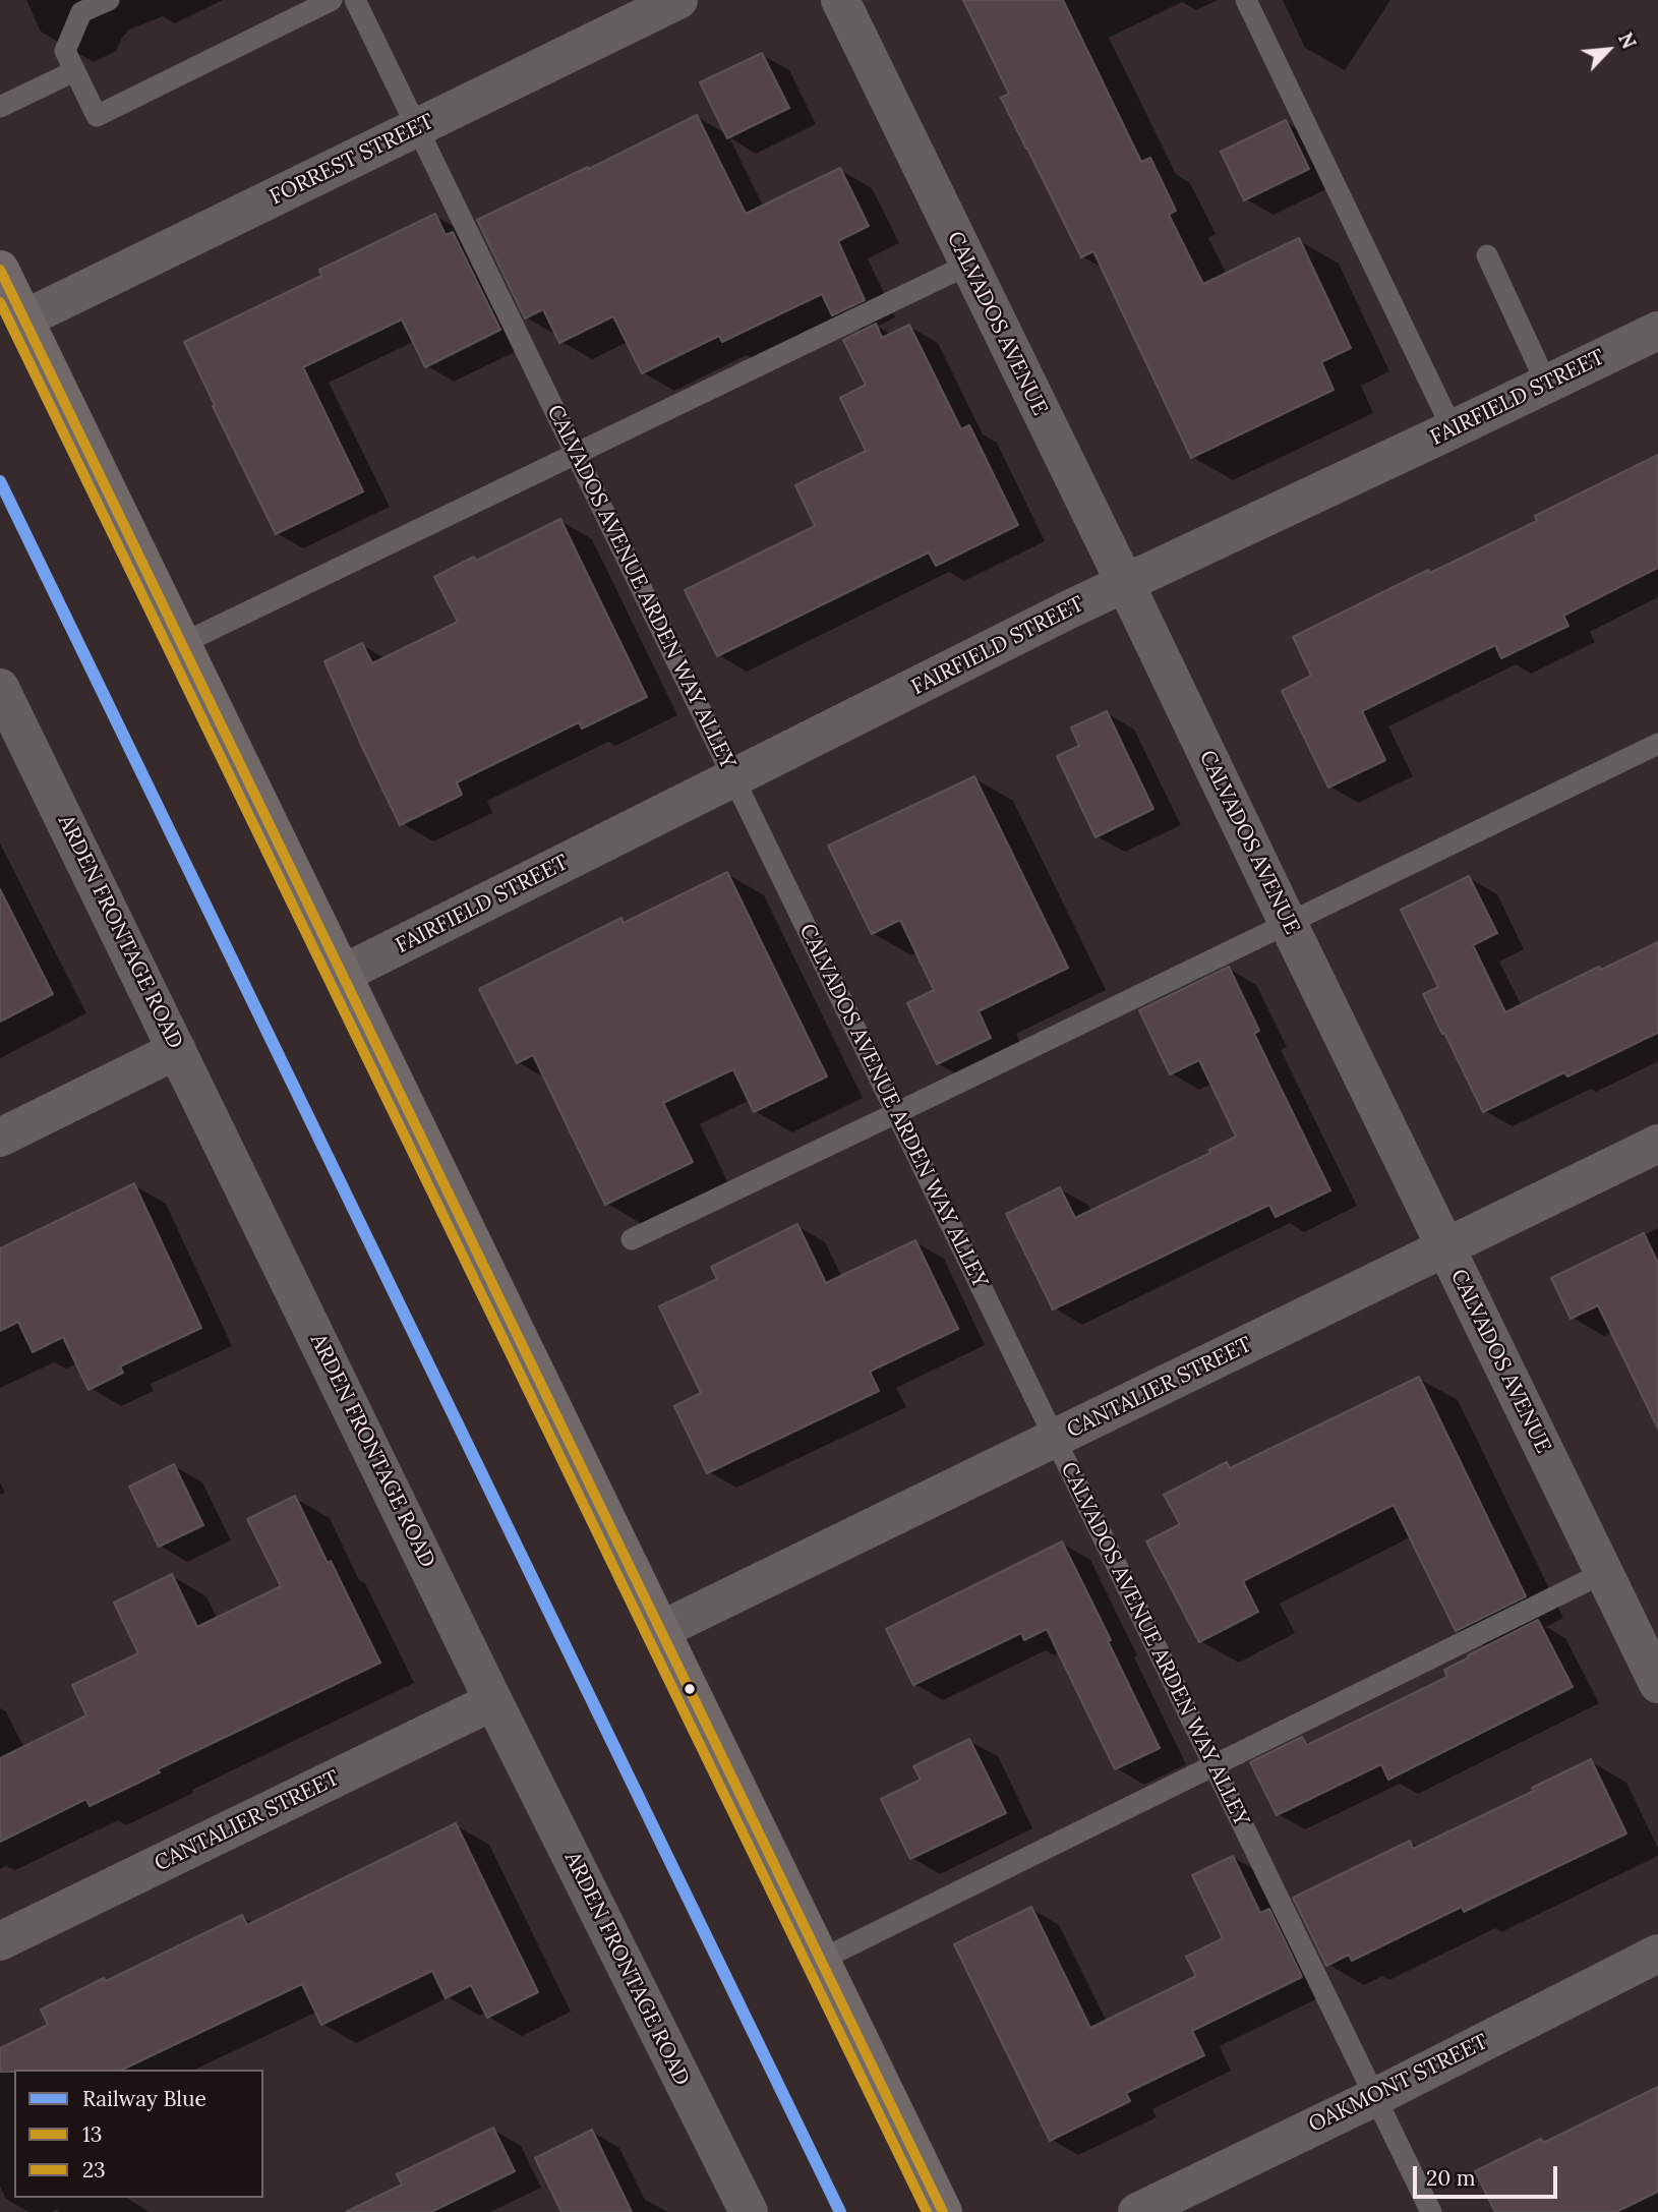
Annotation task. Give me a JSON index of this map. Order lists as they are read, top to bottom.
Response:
{
  "streets": {
    "street": [
      "FORREST STREET",
      "CALVADOS AVENUE",
      "FAIRFIELD STREET",
      "ARDEN FRONTAGE ROAD",
      "CANTALIER STREET",
      "OAKMONT STREET"
    ],
    "lane": ["CALVADOS AVENUE ARDEN WAY ALLEY"]
  },
  "crossings": [
    ["FORREST STREET", "CALVADOS AVENUE ARDEN WAY ALLEY"],
    ["CALVADOS AVENUE", "FAIRFIELD STREET"],
    ["CALVADOS AVENUE", "CANTALIER STREET"],
    ["FAIRFIELD STREET", "CALVADOS AVENUE ARDEN WAY ALLEY"],
    ["CALVADOS AVENUE ARDEN WAY ALLEY", "CANTALIER STREET"],
    ["CALVADOS AVENUE ARDEN WAY ALLEY", "OAKMONT STREET"],
    ["ARDEN FRONTAGE ROAD", "CANTALIER STREET"]
  ],
  "lines": ["transit line 13", "transit line 23", "rail line Blue"],
  "legend": ["Railway Blue", "13", "23"],
  "scale_bar": "20 m",
  "north": "top right"
}
